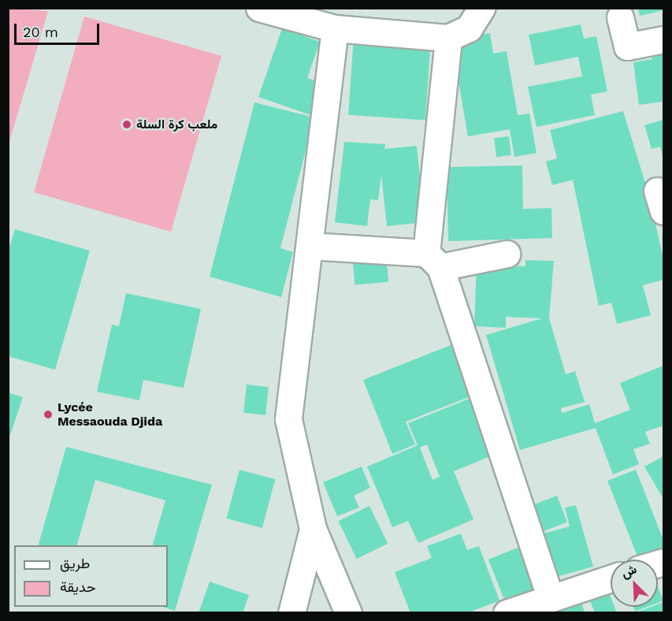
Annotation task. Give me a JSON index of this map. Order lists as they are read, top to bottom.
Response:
{
  "places": ["ملعب كرة السلة", "Lycée Messaouda Djida"],
  "legend": ["طريق", "حديقة"],
  "scale_bar": "20 m",
  "north": "top left"
}
